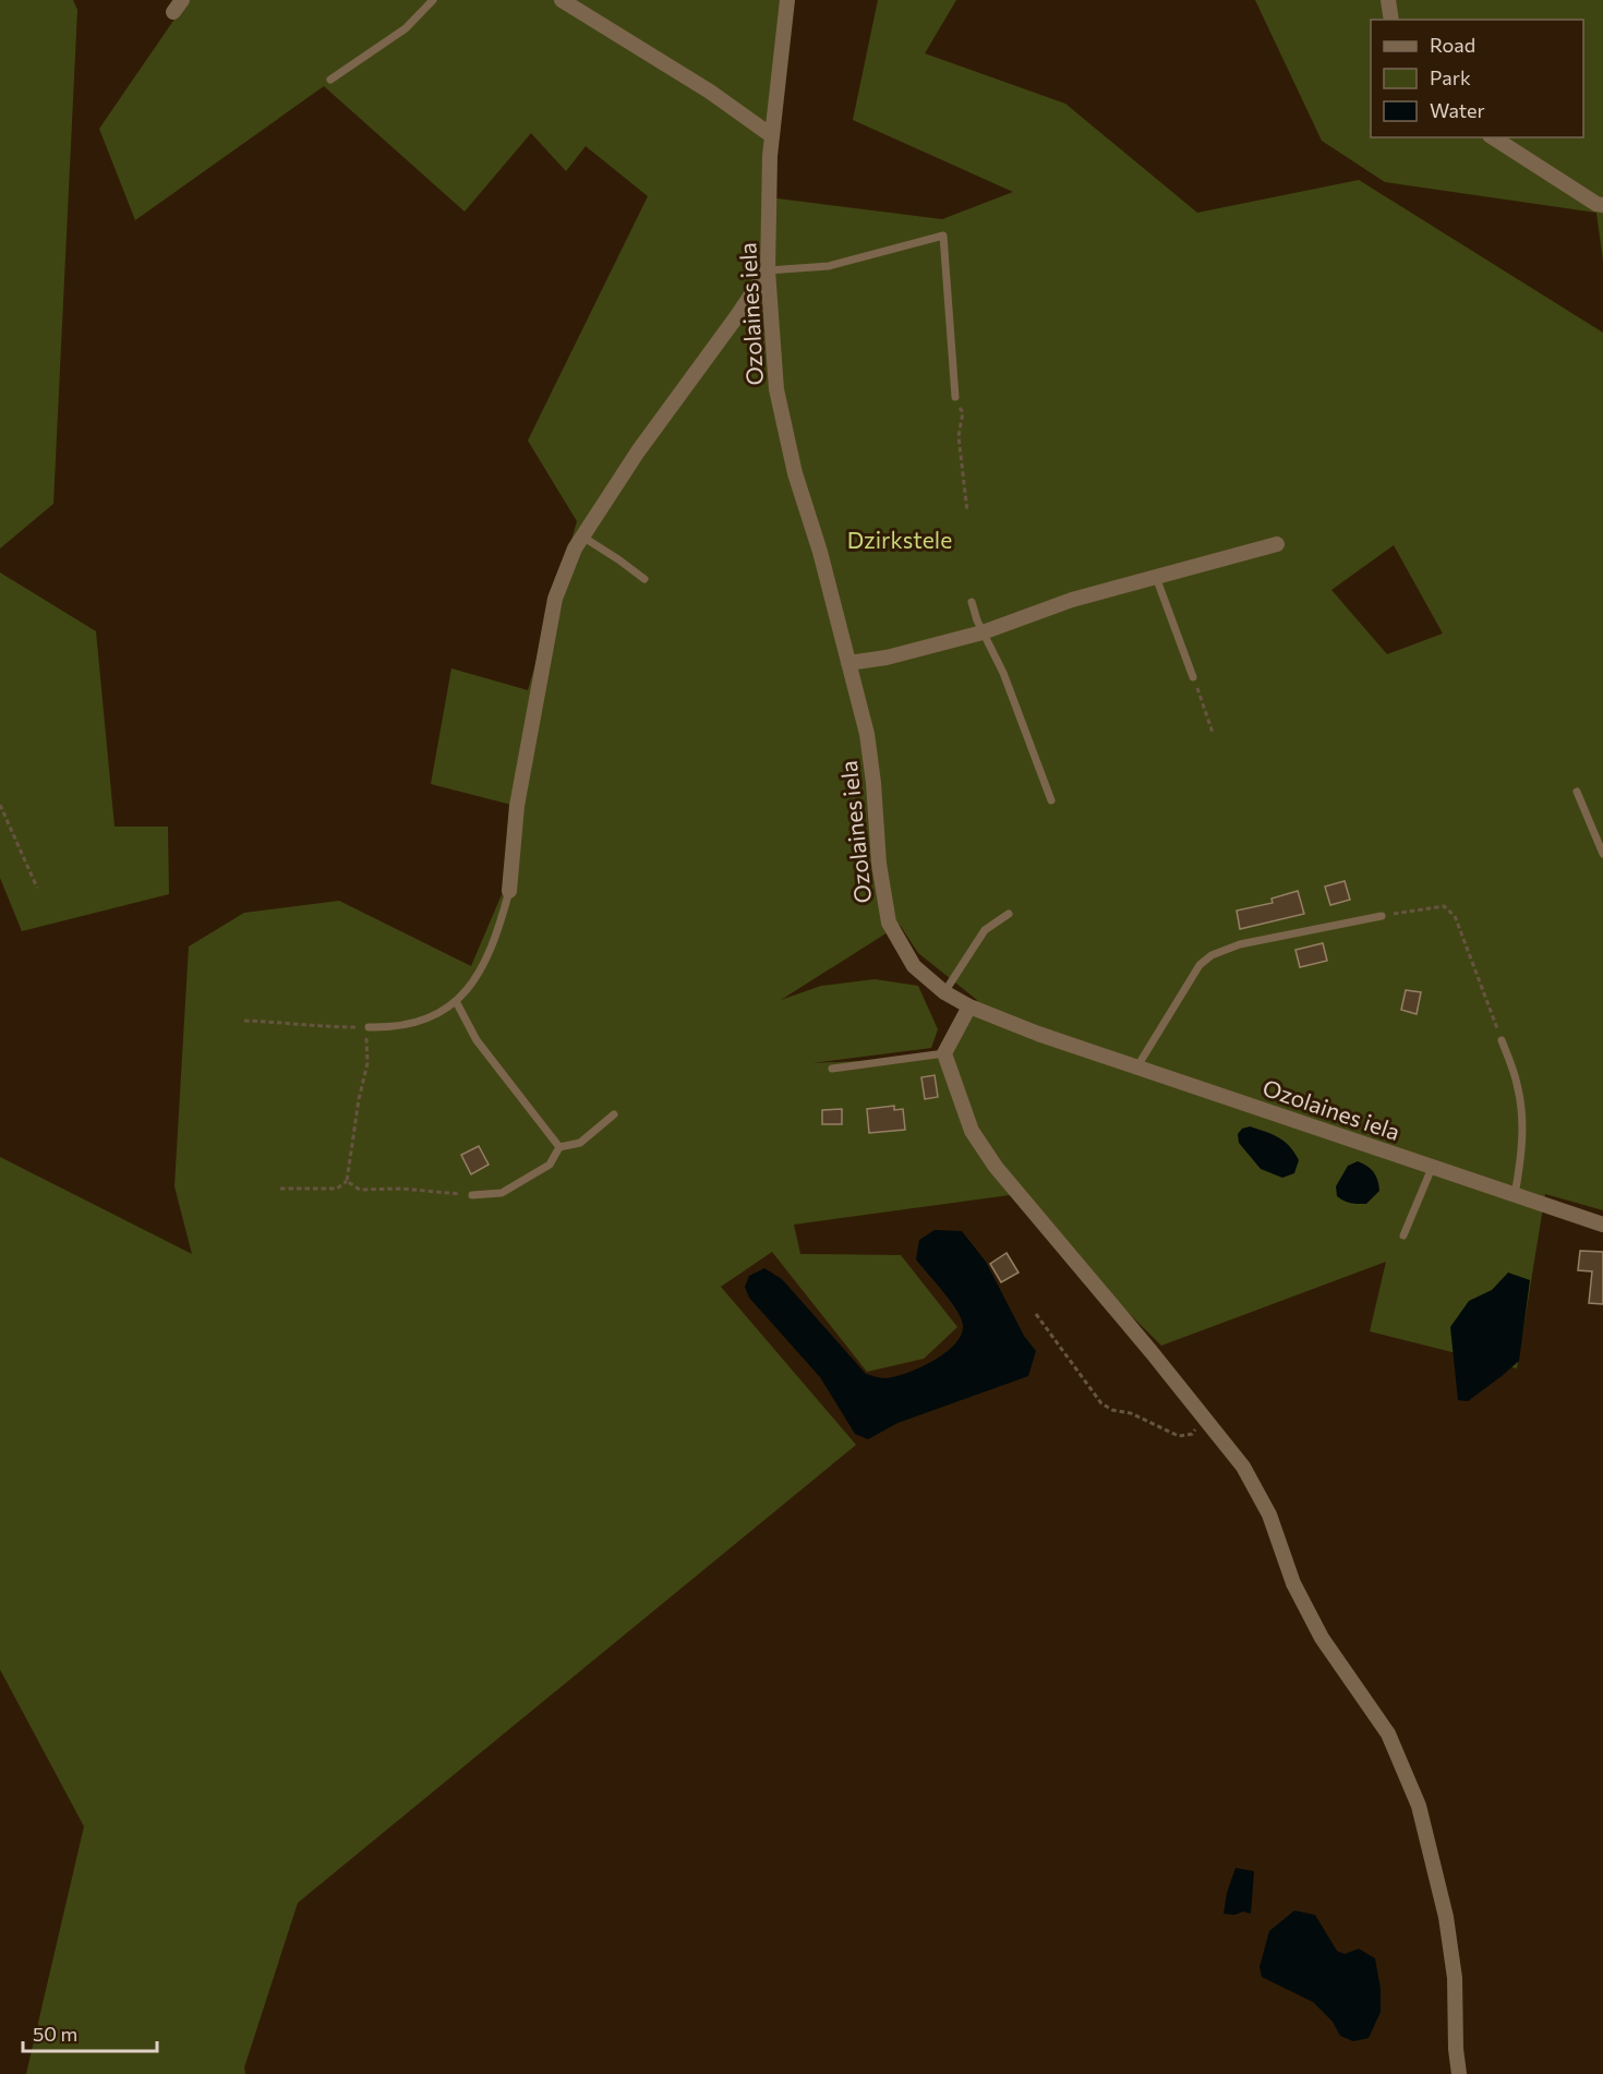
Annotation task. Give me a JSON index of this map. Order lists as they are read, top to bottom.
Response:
{
  "streets": {
    "street": ["Ozolaines iela"]
  },
  "parks": ["Dzirkstele"],
  "legend": ["Road", "Park", "Water"],
  "scale_bar": "50 m"
}
